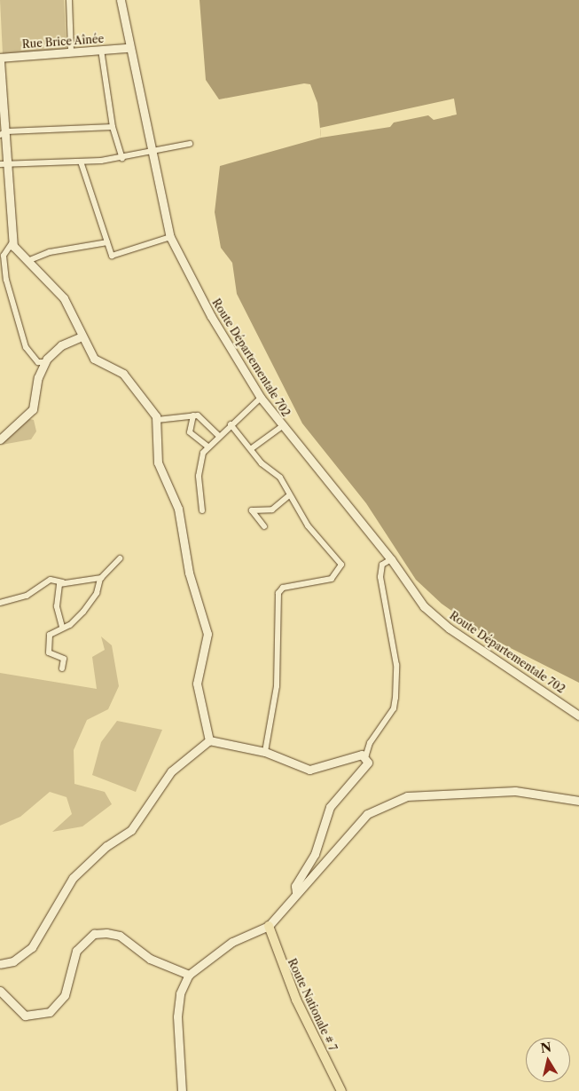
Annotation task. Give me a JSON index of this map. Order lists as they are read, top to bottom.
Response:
{
  "streets": {
    "main road": ["Route Nationale # 7"],
    "street": ["Rue Brice Aînée", "Route Départementale 702"]
  },
  "crossings": [
    ["Rue Brice Aînée", "Route Départementale 702"]
  ],
  "north": "top"
}
